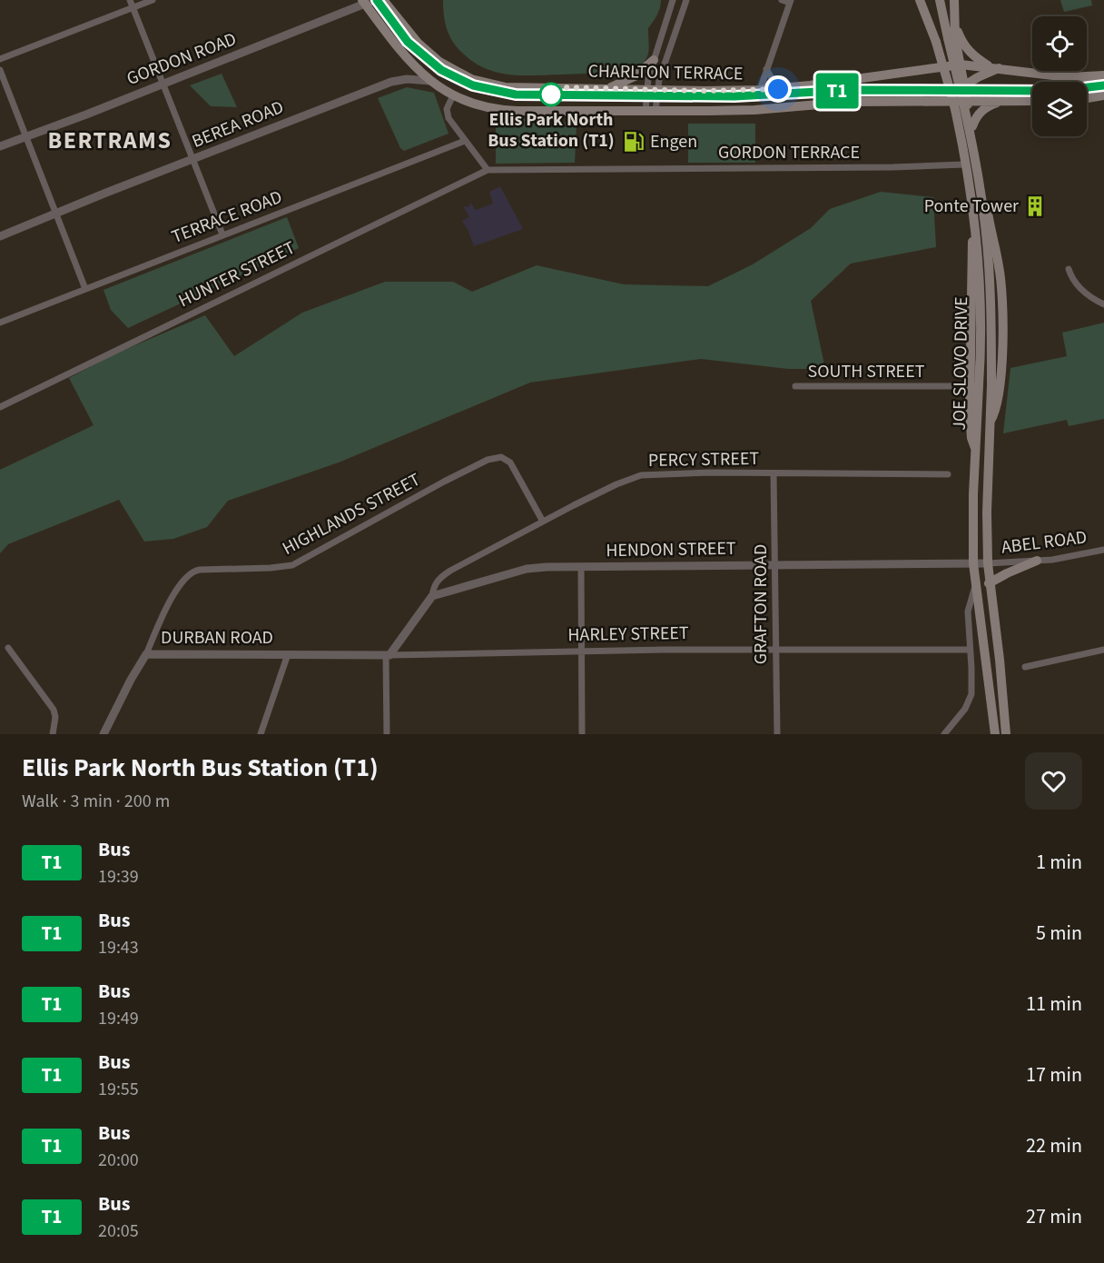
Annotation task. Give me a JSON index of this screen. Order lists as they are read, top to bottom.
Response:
{
  "streets": {
    "main road": ["CHARLTON TERRACE", "JOE SLOVO DRIVE"],
    "street": [
      "GORDON ROAD",
      "BEREA ROAD",
      "GORDON TERRACE",
      "TERRACE ROAD",
      "HUNTER STREET",
      "SOUTH STREET",
      "PERCY STREET",
      "HIGHLANDS STREET",
      "ABEL ROAD",
      "HENDON STREET",
      "GRAFTON ROAD",
      "HARLEY STREET",
      "DURBAN ROAD"
    ]
  },
  "crossings": [
    ["GORDON ROAD", "CHARLTON TERRACE"],
    ["CHARLTON TERRACE", "BEREA ROAD"],
    ["GORDON TERRACE", "HUNTER STREET"],
    ["JOE SLOVO DRIVE", "SOUTH STREET"],
    ["JOE SLOVO DRIVE", "ABEL ROAD"],
    ["JOE SLOVO DRIVE", "HENDON STREET"],
    ["PERCY STREET", "HIGHLANDS STREET"],
    ["PERCY STREET", "HENDON STREET"],
    ["PERCY STREET", "GRAFTON ROAD"],
    ["HIGHLANDS STREET", "DURBAN ROAD"],
    ["ABEL ROAD", "HENDON STREET"],
    ["HENDON STREET", "GRAFTON ROAD"],
    ["GRAFTON ROAD", "HARLEY STREET"],
    ["HARLEY STREET", "DURBAN ROAD"]
  ],
  "districts": ["BERTRAMS"],
  "places": {
    "other": ["Ellis Park North Bus Station (T1)"],
    "fuel station": ["Engen"],
    "building": ["Ponte Tower"]
  },
  "lines": ["bus line T1"],
  "page": {
    "on_map": "T1",
    "heading": ["Ellis Park North Bus Station (T1)", "Walk · 3 min · 200 m"],
    "list": [
      {
        "mark": "T1",
        "name": "Bus",
        "note": "19:39",
        "value": "1 min"
      },
      {
        "mark": "T1",
        "name": "Bus",
        "note": "19:43",
        "value": "5 min"
      },
      {
        "mark": "T1",
        "name": "Bus",
        "note": "19:49",
        "value": "11 min"
      },
      {
        "mark": "T1",
        "name": "Bus",
        "note": "19:55",
        "value": "17 min"
      },
      {
        "mark": "T1",
        "name": "Bus",
        "note": "20:00",
        "value": "22 min"
      },
      {
        "mark": "T1",
        "name": "Bus",
        "note": "20:05",
        "value": "27 min"
      }
    ]
  }
}
